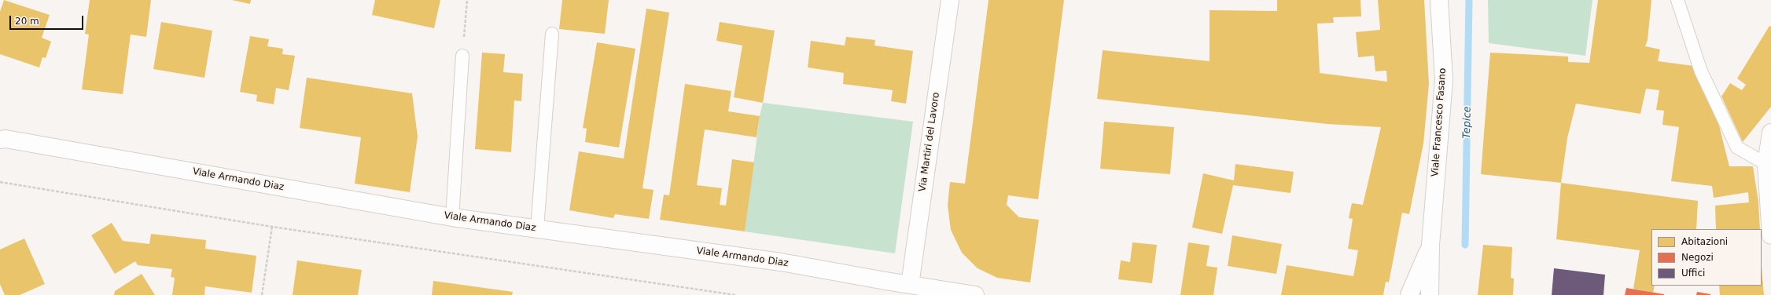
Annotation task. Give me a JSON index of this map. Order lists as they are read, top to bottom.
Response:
{
  "streets": {
    "street": ["Viale Francesco Fasano", "Via Martiri del Lavoro", "Viale Armando Diaz"]
  },
  "crossings": [
    ["Via Martiri del Lavoro", "Viale Armando Diaz"]
  ],
  "water": ["Tepice"],
  "legend": ["Abitazioni", "Negozi", "Uffici"],
  "scale_bar": "20 m"
}
